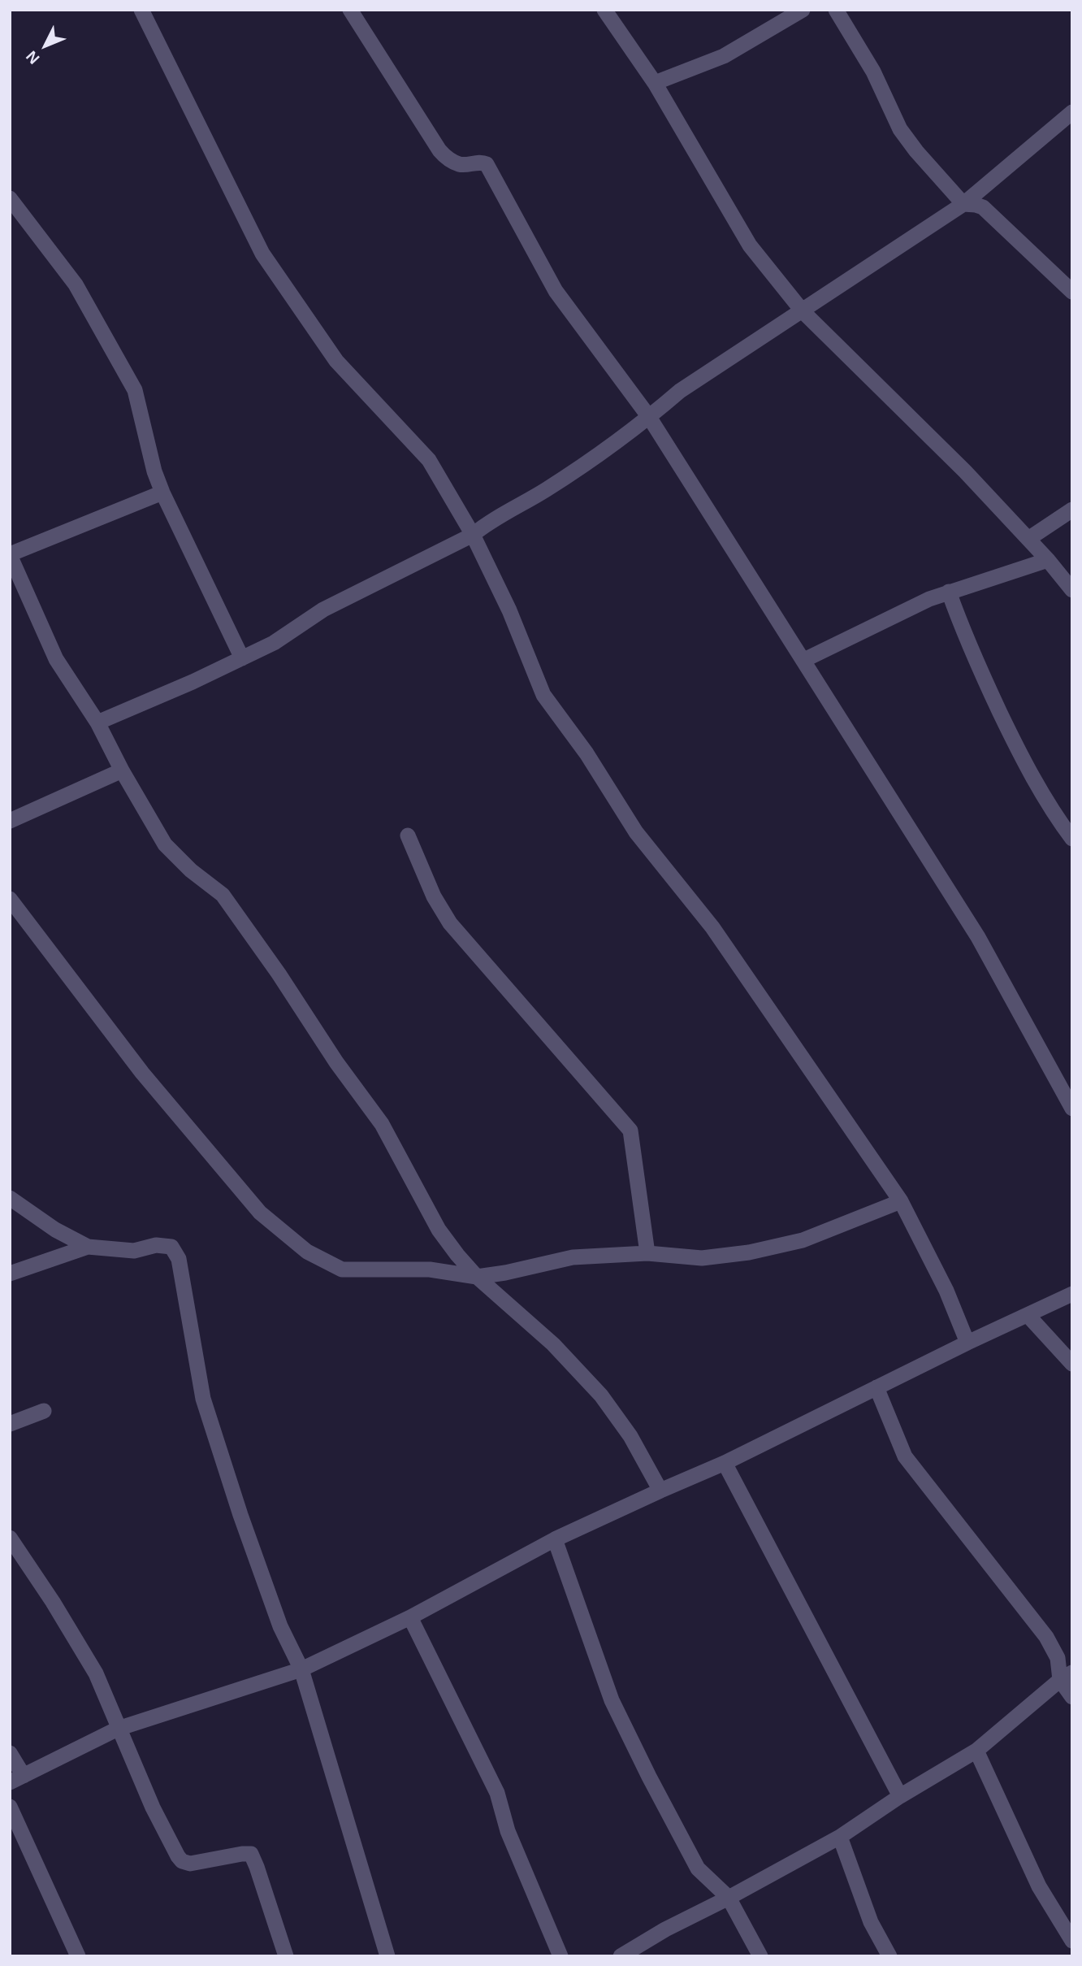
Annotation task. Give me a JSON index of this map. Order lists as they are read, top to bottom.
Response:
{
  "north": "bottom left"
}
